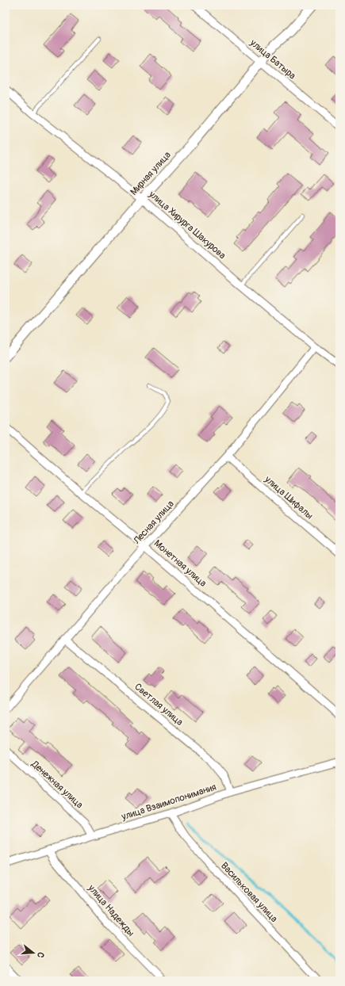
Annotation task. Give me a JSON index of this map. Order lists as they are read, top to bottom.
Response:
{
  "streets": {
    "street": [
      "улица Батыра",
      "Мирная улица",
      "улица Хирурга Шакурова",
      "улица Шифалы",
      "Лесная улица",
      "Монетная улица",
      "Светлая улица",
      "Денежная улица",
      "улица Взаимопонимания",
      "Васильковая улица",
      "улица Надежды"
    ]
  },
  "crossings": [
    ["улица Батыра", "Мирная улица"],
    ["Мирная улица", "улица Хирурга Шакурова"],
    ["улица Хирурга Шакурова", "Лесная улица"],
    ["улица Шифалы", "Лесная улица"],
    ["Лесная улица", "Монетная улица"],
    ["Лесная улица", "Светлая улица"],
    ["Светлая улица", "улица Взаимопонимания"],
    ["Денежная улица", "улица Взаимопонимания"],
    ["улица Взаимопонимания", "Васильковая улица"],
    ["улица Взаимопонимания", "улица Надежды"]
  ],
  "north": "right"
}
